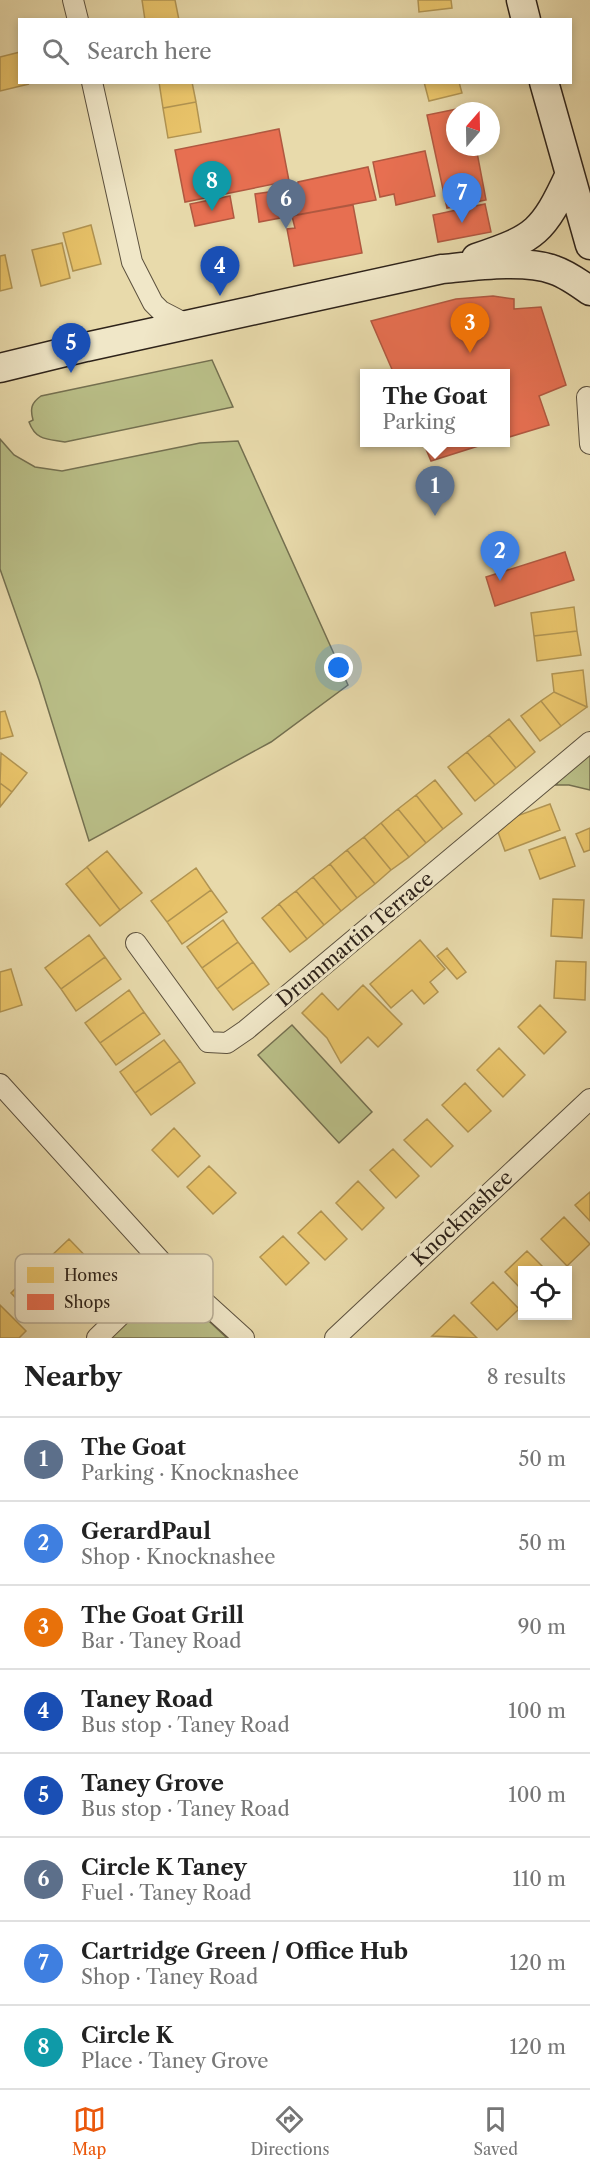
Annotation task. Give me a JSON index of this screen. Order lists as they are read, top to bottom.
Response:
{
  "streets": {
    "street": ["Drummartin Terrace", "Knocknashee"]
  },
  "legend": ["Homes", "Shops"],
  "north": "top",
  "page": {
    "search": "Search here",
    "pins": [
      "8",
      "7",
      "6",
      "4",
      "3",
      "5",
      "1",
      "2"
    ],
    "popup": ["The Goat", "Parking"],
    "heading": ["Nearby", "8 results"],
    "list": [
      {
        "mark": "1",
        "name": "The Goat",
        "note": "Parking · Knocknashee",
        "value": "50 m"
      },
      {
        "mark": "2",
        "name": "GerardPaul",
        "note": "Shop · Knocknashee",
        "value": "50 m"
      },
      {
        "mark": "3",
        "name": "The Goat Grill",
        "note": "Bar · Taney Road",
        "value": "90 m"
      },
      {
        "mark": "4",
        "name": "Taney Road",
        "note": "Bus stop · Taney Road",
        "value": "100 m"
      },
      {
        "mark": "5",
        "name": "Taney Grove",
        "note": "Bus stop · Taney Road",
        "value": "100 m"
      },
      {
        "mark": "6",
        "name": "Circle K Taney",
        "note": "Fuel · Taney Road",
        "value": "110 m"
      },
      {
        "mark": "7",
        "name": "Cartridge Green / Office Hub",
        "note": "Shop · Taney Road",
        "value": "120 m"
      },
      {
        "mark": "8",
        "name": "Circle K",
        "note": "Place · Taney Grove",
        "value": "120 m"
      }
    ],
    "nav": ["Map", "Directions", "Saved"]
  }
}
